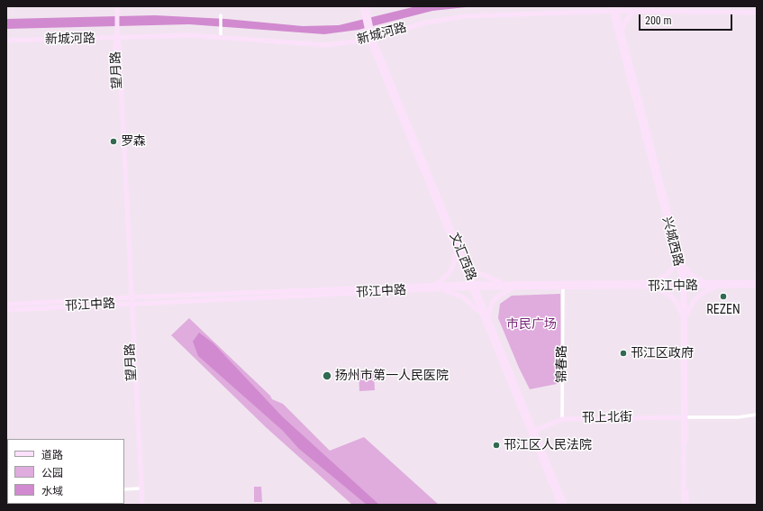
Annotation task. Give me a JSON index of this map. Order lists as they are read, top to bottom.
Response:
{
  "streets": {
    "main road": [
      "新城河路",
      "望月路",
      "兴城西路",
      "文汇西路",
      "邗江中路",
      "邗上北街"
    ],
    "street": ["锦春路"]
  },
  "crossings": [
    ["新城河路", "望月路"],
    ["新城河路", "兴城西路"],
    ["新城河路", "文汇西路"],
    ["望月路", "邗江中路"],
    ["兴城西路", "邗江中路"],
    ["兴城西路", "邗上北街"],
    ["文汇西路", "邗江中路"],
    ["文汇西路", "邗上北街"],
    ["邗江中路", "锦春路"],
    ["锦春路", "邗上北街"]
  ],
  "parks": ["市民广场"],
  "places": [
    "罗森",
    "REZEN",
    "邗江区政府",
    "扬州市第一人民医院",
    "邗江区人民法院"
  ],
  "legend": ["道路", "公园", "水域"],
  "scale_bar": "200 m"
}
